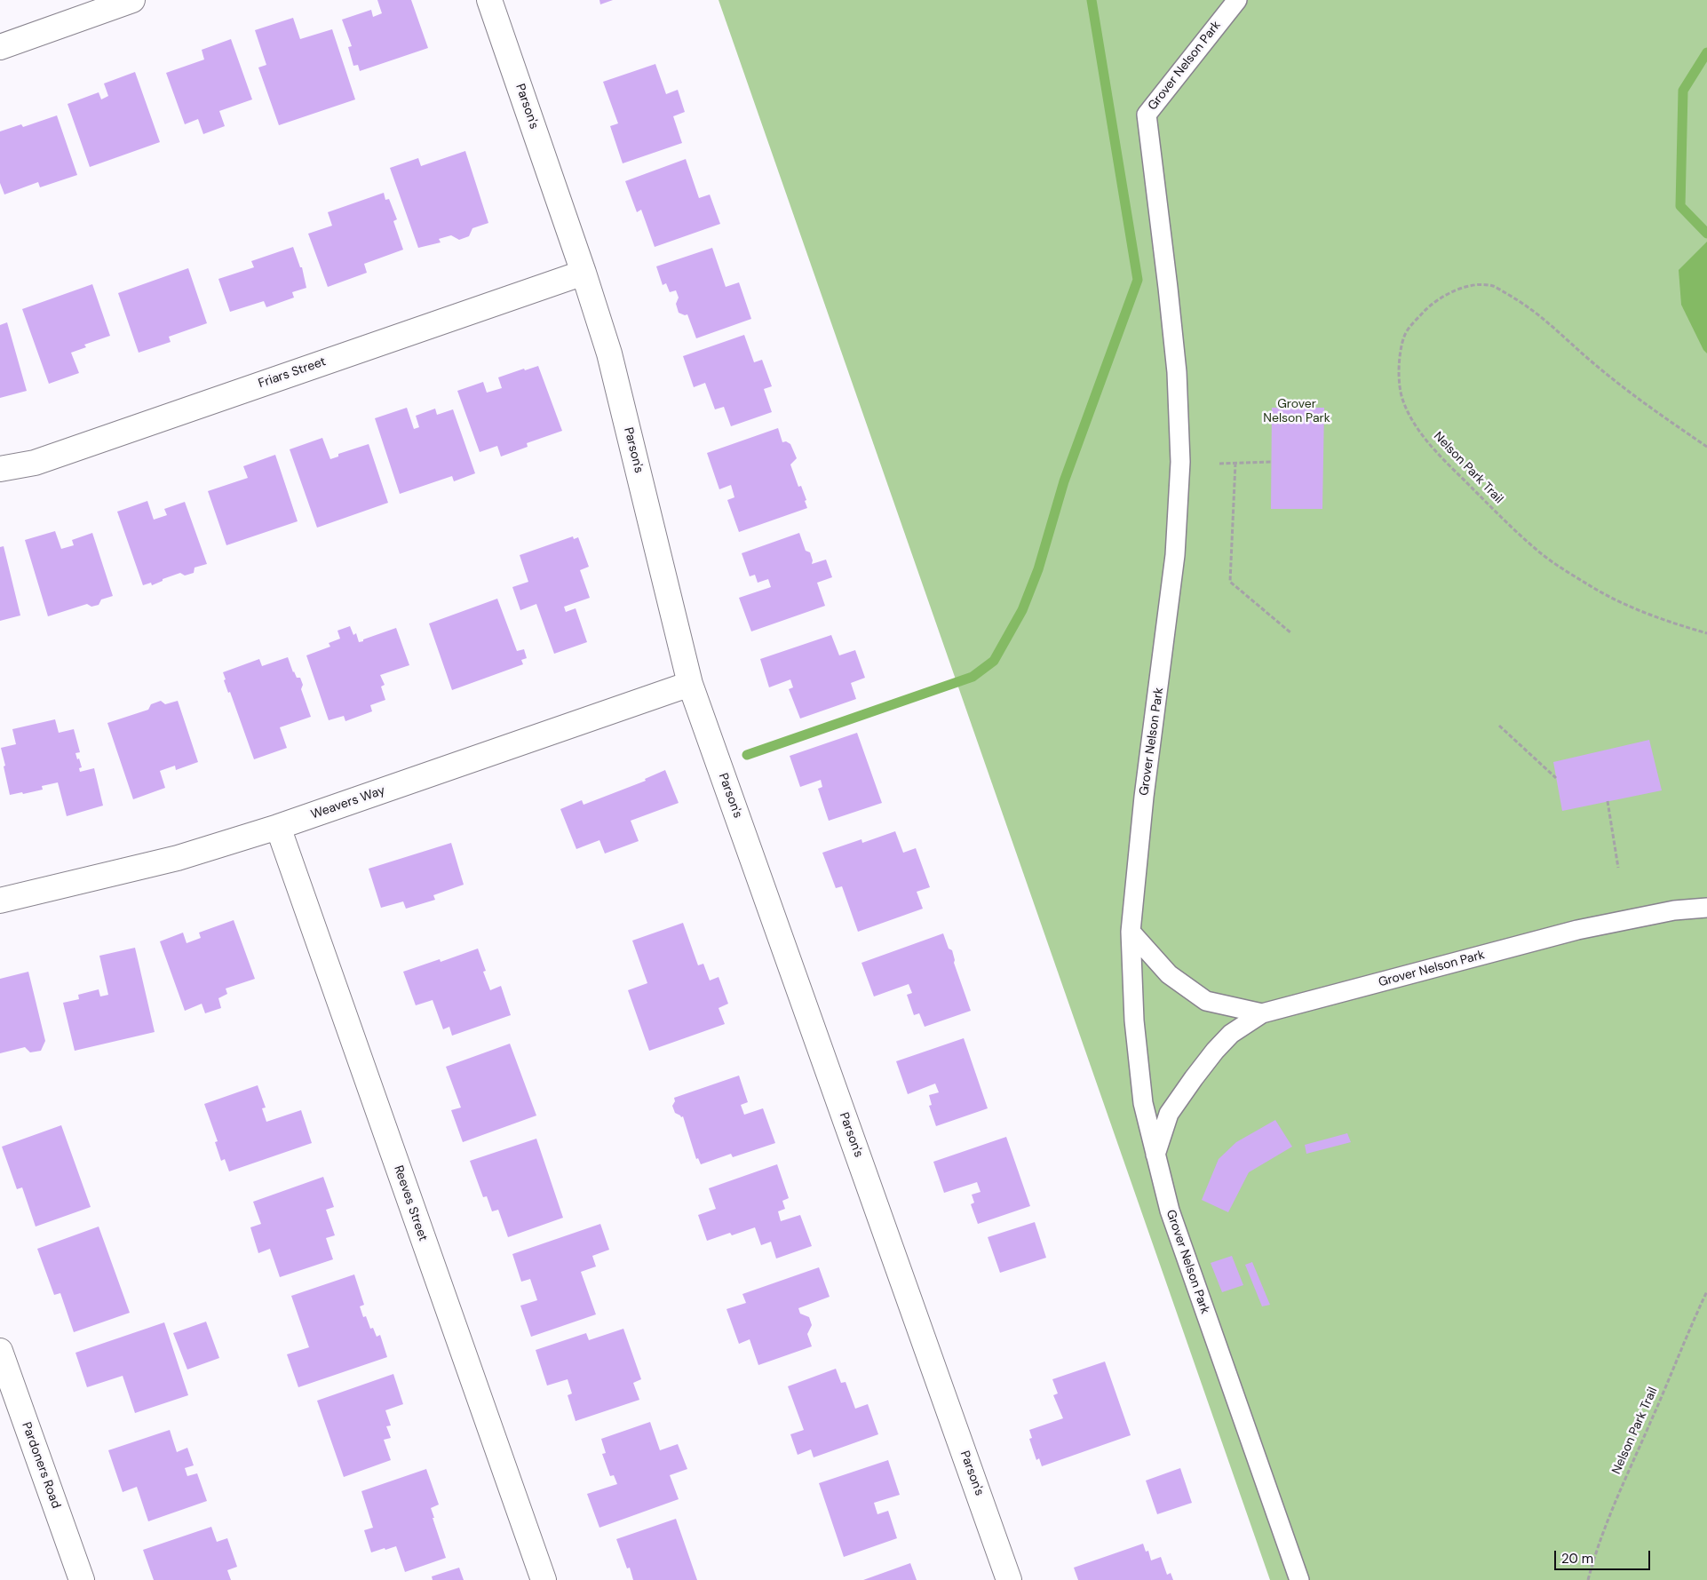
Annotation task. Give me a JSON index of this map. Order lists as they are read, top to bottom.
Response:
{
  "streets": {
    "street": [
      "Parson's",
      "Friars Street",
      "Weavers Way",
      "Reeves Street",
      "Pardoners Road"
    ],
    "lane": ["Grover Nelson Park"],
    "path": ["Nelson Park Trail"]
  },
  "crossings": [
    ["Parson's", "Friars Street"],
    ["Parson's", "Weavers Way"],
    ["Weavers Way", "Reeves Street"]
  ],
  "parks": ["Grover Nelson Park"],
  "scale_bar": "20 m"
}
